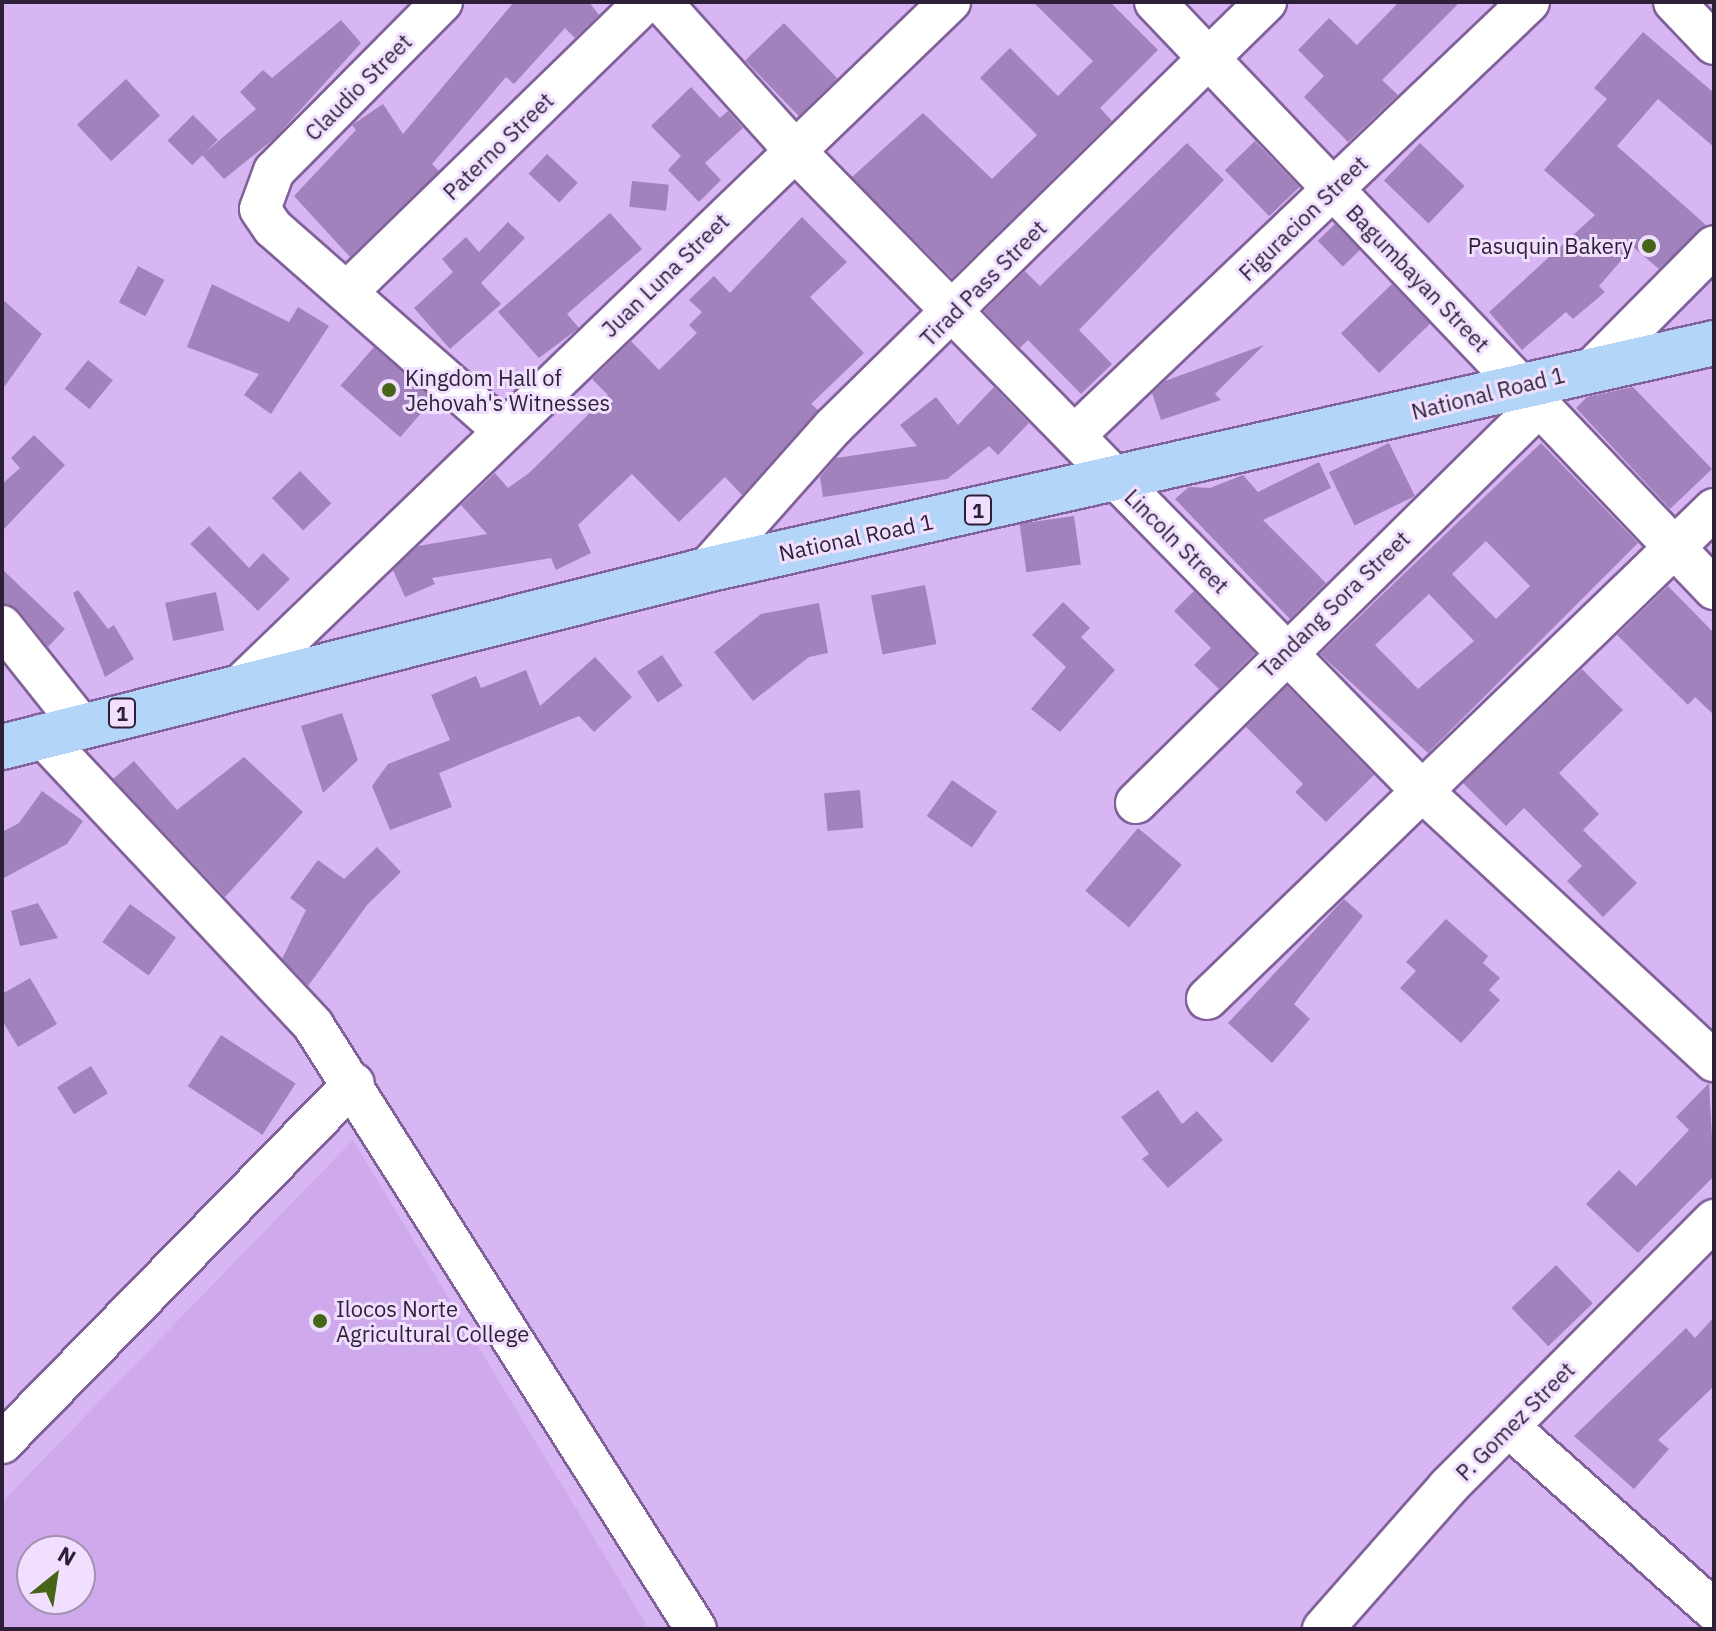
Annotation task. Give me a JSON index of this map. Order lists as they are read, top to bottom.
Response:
{
  "streets": {
    "main road": ["National Road 1", "1"],
    "street": [
      "Claudio Street",
      "Paterno Street",
      "Figuracion Street",
      "Juan Luna Street",
      "Bagumbayan Street",
      "Tirad Pass Street",
      "Lincoln Street",
      "Tandang Sora Street",
      "P. Gomez Street"
    ]
  },
  "crossings": [
    ["Claudio Street", "Paterno Street"],
    ["Figuracion Street", "Bagumbayan Street"],
    ["Figuracion Street", "Lincoln Street"],
    ["Juan Luna Street", "National Road 1"],
    ["Juan Luna Street", "Lincoln Street"],
    ["Bagumbayan Street", "Tirad Pass Street"],
    ["Bagumbayan Street", "National Road 1"],
    ["Bagumbayan Street", "Tandang Sora Street"],
    ["Tirad Pass Street", "National Road 1"],
    ["Tirad Pass Street", "Lincoln Street"],
    ["National Road 1", "Lincoln Street"],
    ["National Road 1", "Tandang Sora Street"],
    ["Lincoln Street", "Tandang Sora Street"]
  ],
  "places": ["Pasuquin Bakery", "Kingdom Hall of Jehovah's Witnesses", "Ilocos Norte Agricultural College"],
  "north": "top right"
}
